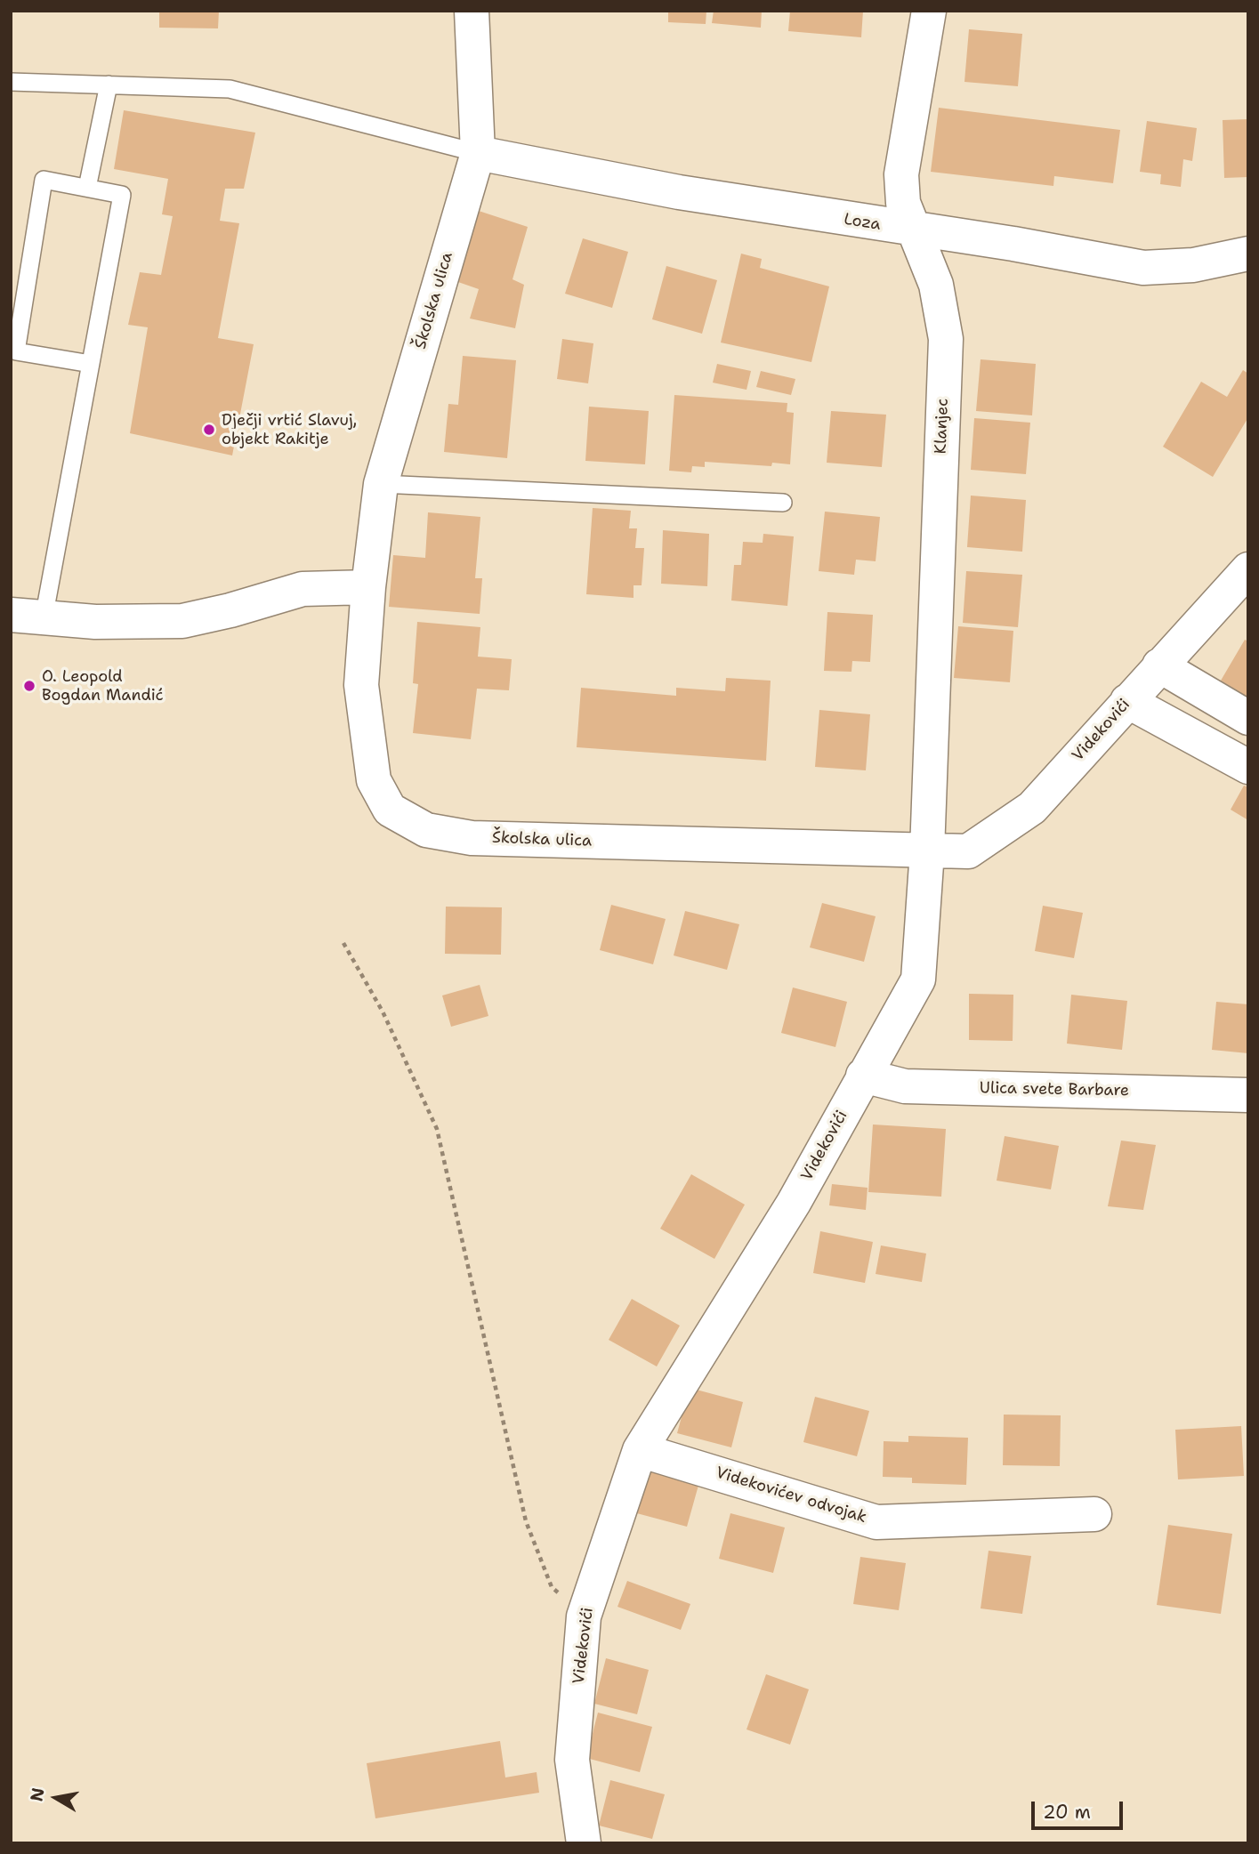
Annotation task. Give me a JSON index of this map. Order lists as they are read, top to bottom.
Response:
{
  "streets": {
    "street": [
      "Loza",
      "Školska ulica",
      "Klanjec",
      "Videkovići",
      "Ulica svete Barbare",
      "Videkovićev odvojak"
    ]
  },
  "crossings": [
    ["Loza", "Školska ulica"],
    ["Loza", "Klanjec"],
    ["Školska ulica", "Klanjec"],
    ["Školska ulica", "Videkovići"],
    ["Klanjec", "Videkovići"],
    ["Videkovići", "Ulica svete Barbare"],
    ["Videkovići", "Videkovićev odvojak"]
  ],
  "places": ["Dječji vrtić Slavuj, objekt Rakitje", "O. Leopold Bogdan Mandić"],
  "scale_bar": "20 m",
  "north": "left"
}
